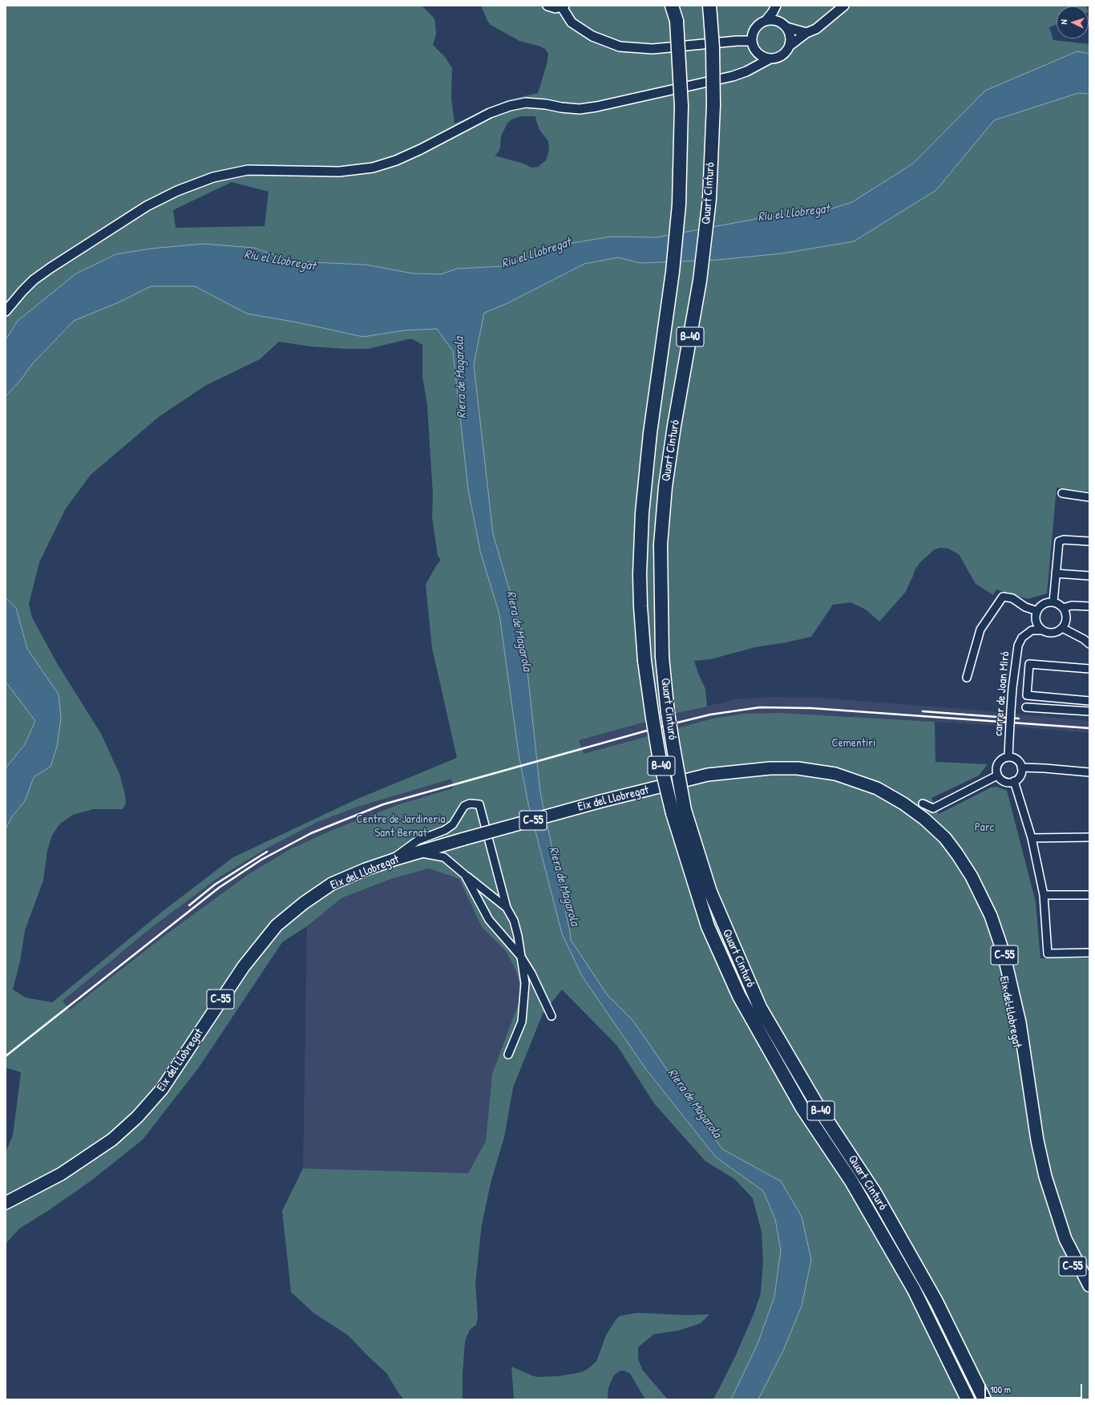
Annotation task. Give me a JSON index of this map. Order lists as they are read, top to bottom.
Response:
{
  "streets": {
    "highway": [
      "Quart Cinturó",
      "B-40",
      "Eix del Llobregat",
      "C-55"
    ],
    "street": ["carrer de Joan Miró"]
  },
  "water": ["Riu el Llobregat", "Riera de Magarola"],
  "parks": ["Cementiri", "Centre de Jardineria Sant Bernat", "Parc"],
  "scale_bar": "100 m",
  "north": "left"
}
